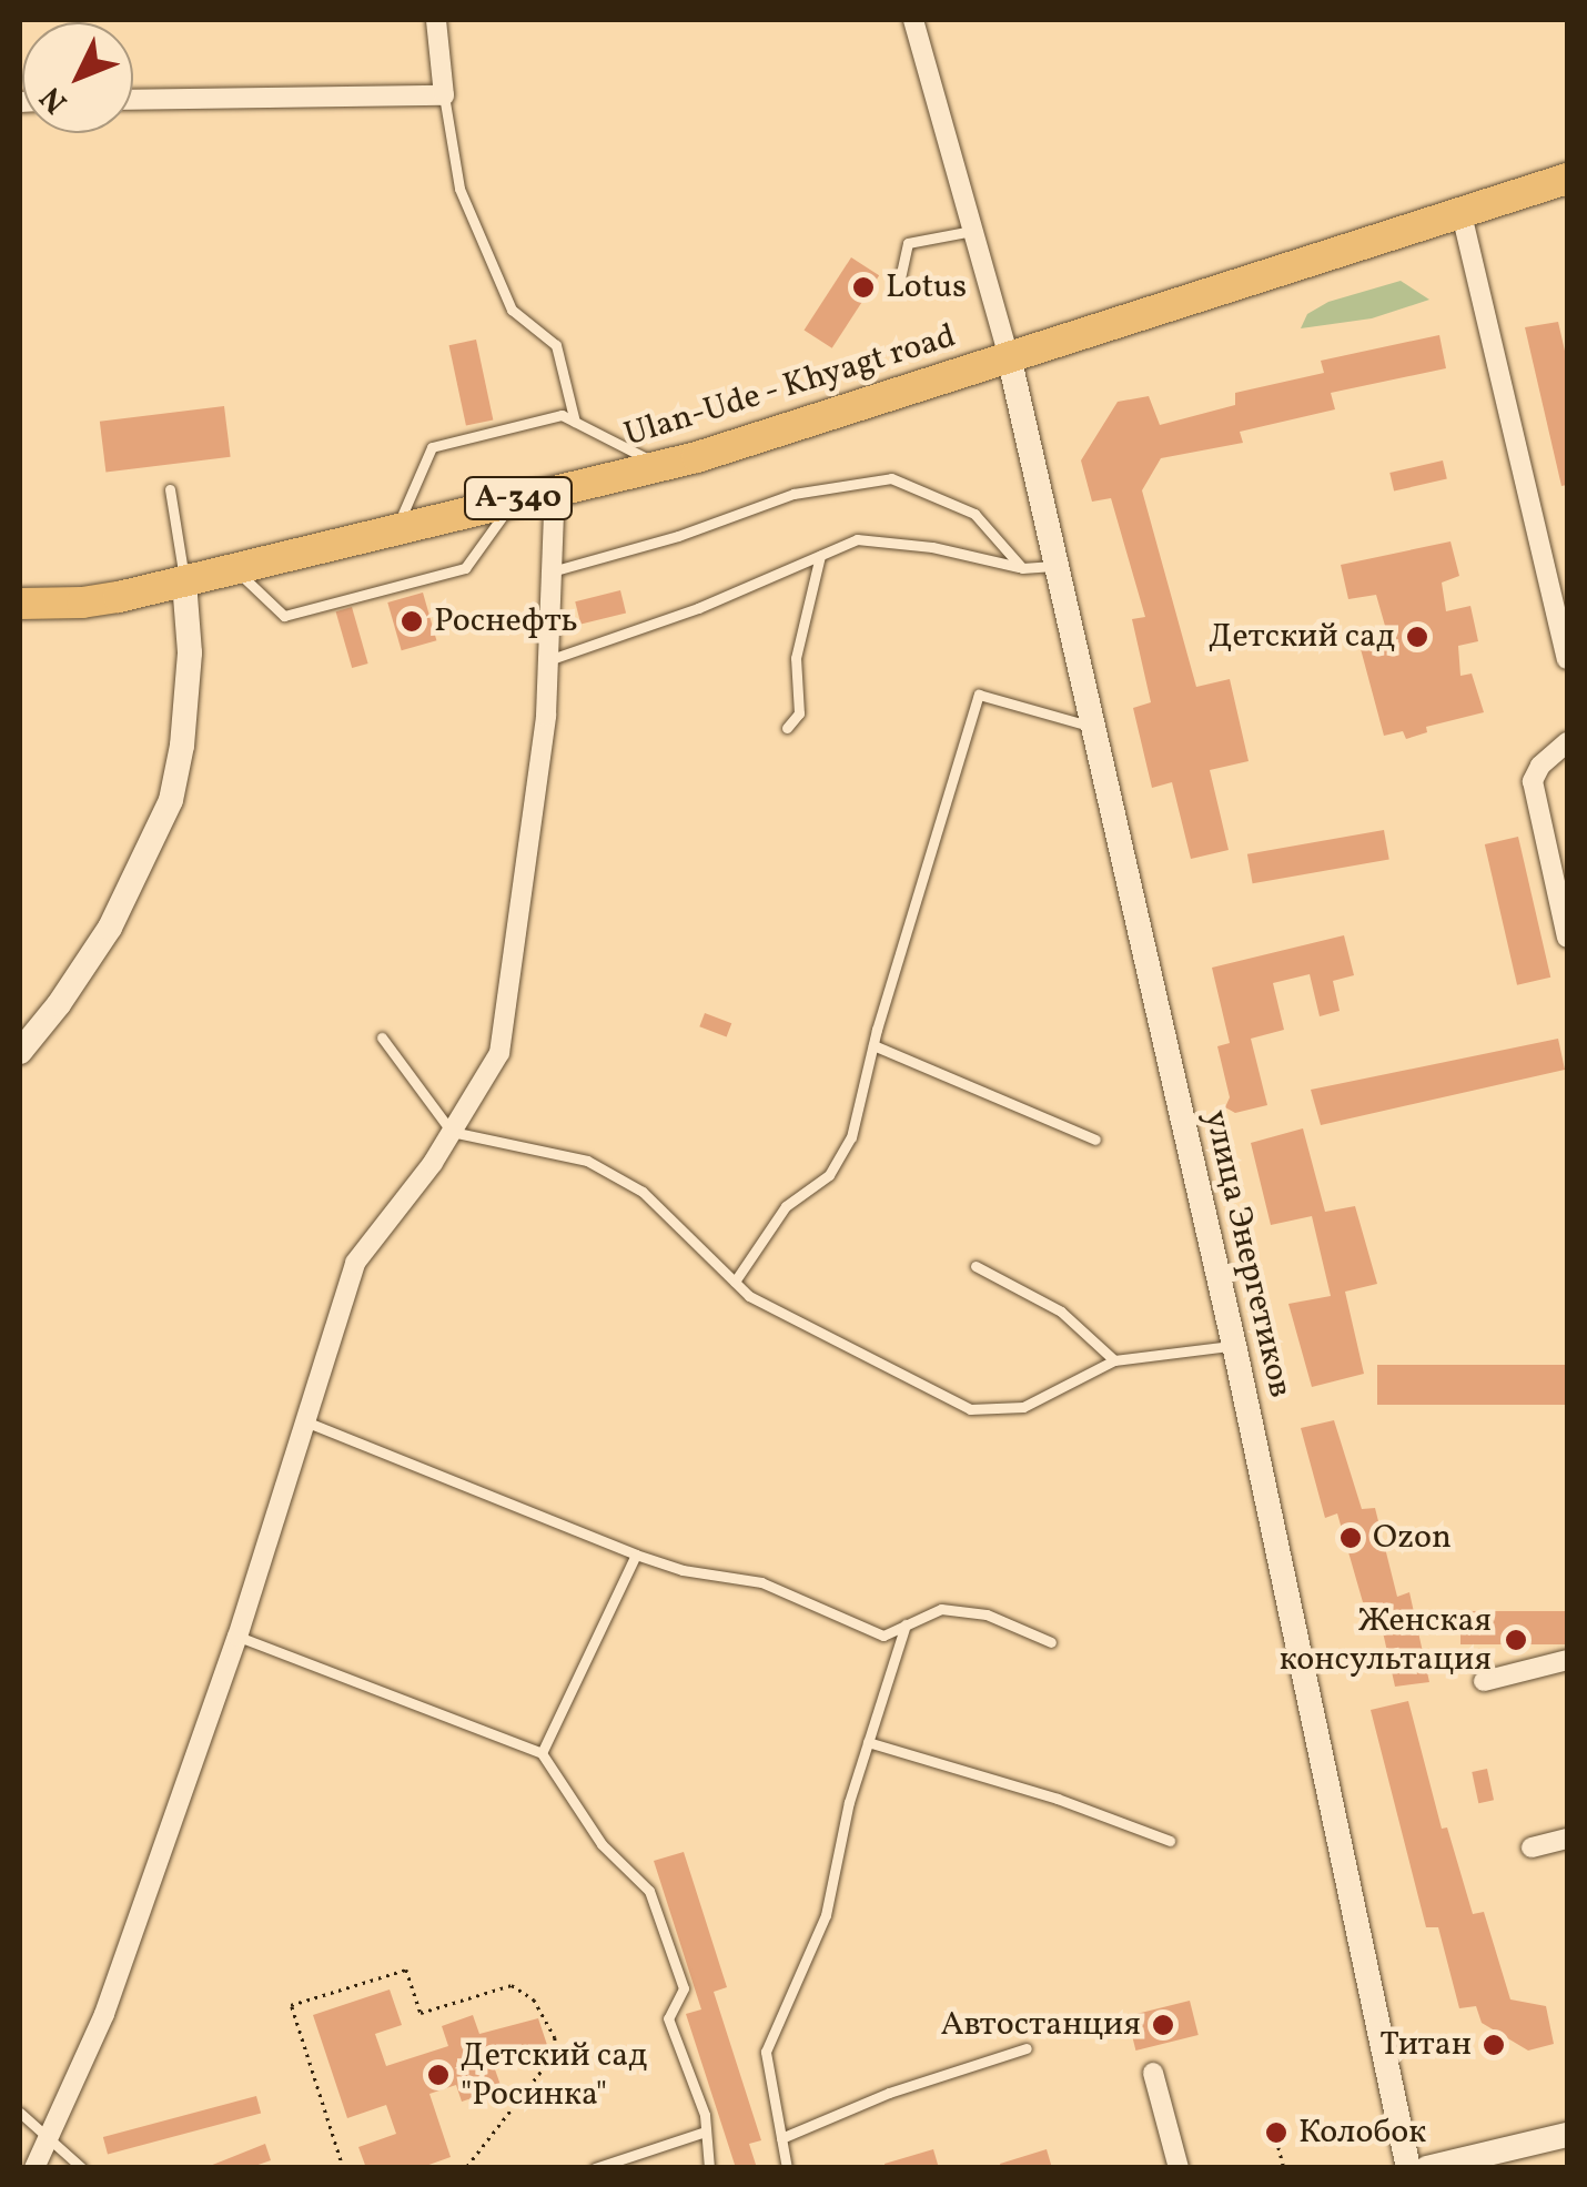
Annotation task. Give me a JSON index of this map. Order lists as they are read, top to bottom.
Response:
{
  "streets": {
    "highway": ["Ulan-Ude - Khyagt road", "А-340"],
    "street": ["улица Энергетиков"]
  },
  "crossings": [
    ["Ulan-Ude - Khyagt road", "улица Энергетиков"]
  ],
  "places": [
    "Lotus",
    "Роснефть",
    "Детский сад",
    "Ozon",
    "Женская консультация",
    "Автостанция",
    "Титан",
    "Детский сад \"Росинка\"",
    "Колобок"
  ],
  "north": "bottom left"
}
